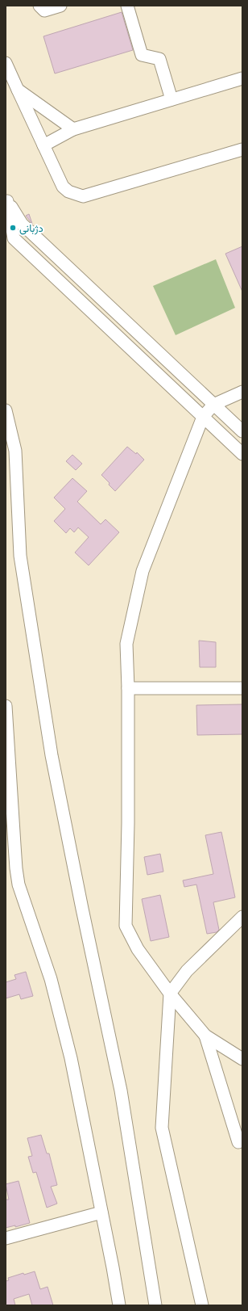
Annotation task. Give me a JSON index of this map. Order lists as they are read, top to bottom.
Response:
{
  "places": ["دژبانی"]
}
